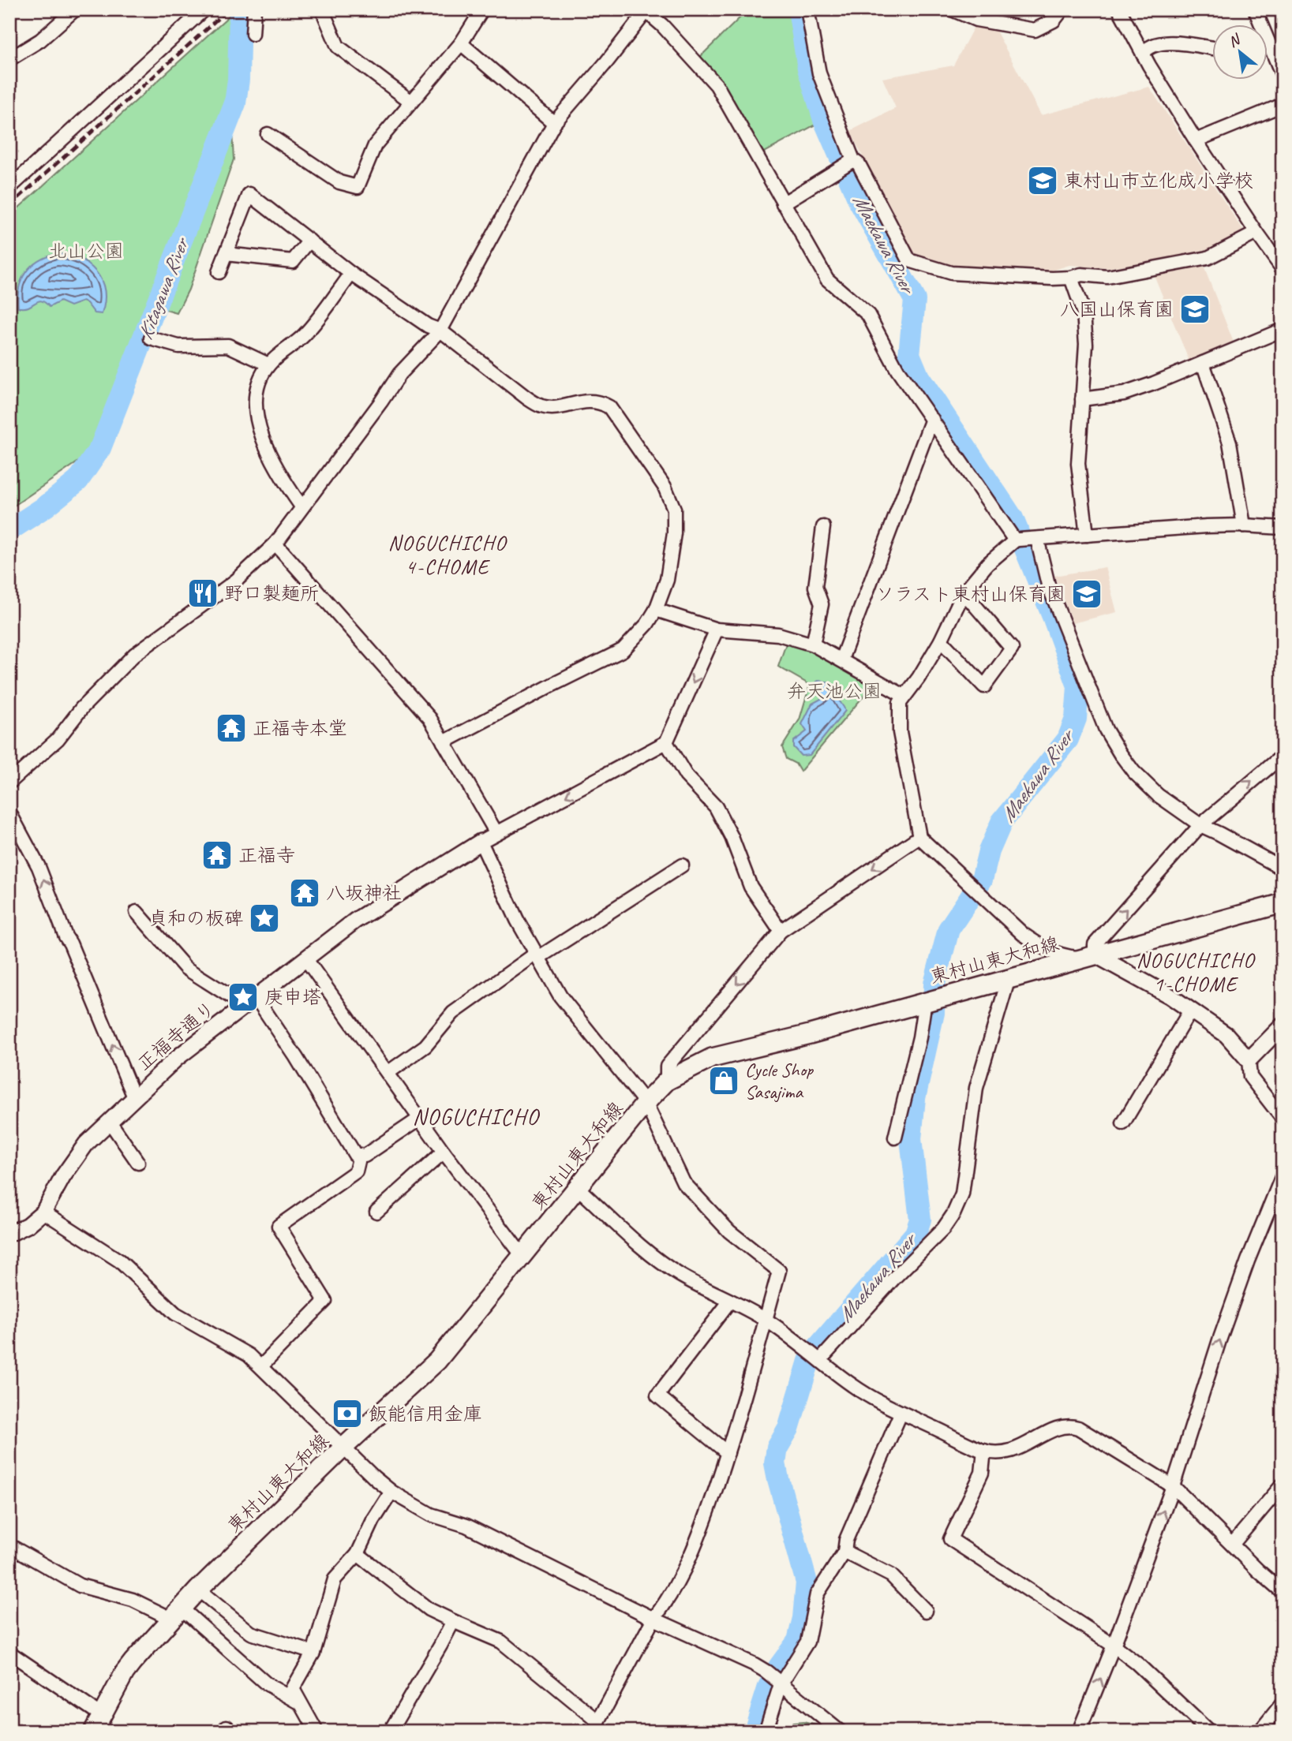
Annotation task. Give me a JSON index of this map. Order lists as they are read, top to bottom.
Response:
{
  "streets": {
    "main road": ["東村山東大和線"],
    "street": ["正福寺通り"]
  },
  "districts": ["NOGUCHICHO 4-CHOME", "NOGUCHICHO 1-CHOME", "NOGUCHICHO"],
  "water": ["Maekawa River", "Kitagawa River"],
  "parks": ["北山公園", "弁天池公園"],
  "places": {
    "school or university": ["東村山市立化成小学校", "八国山保育園", "ソラスト東村山保育園"],
    "restaurant": ["野口製麺所"],
    "temple": ["正福寺本堂", "正福寺", "八坂神社"],
    "place": ["貞和の板碑", "庚申塔"],
    "shop": ["Cycle Shop Sasajima"],
    "bank": ["飯能信用金庫"]
  },
  "north": "top left"
}
